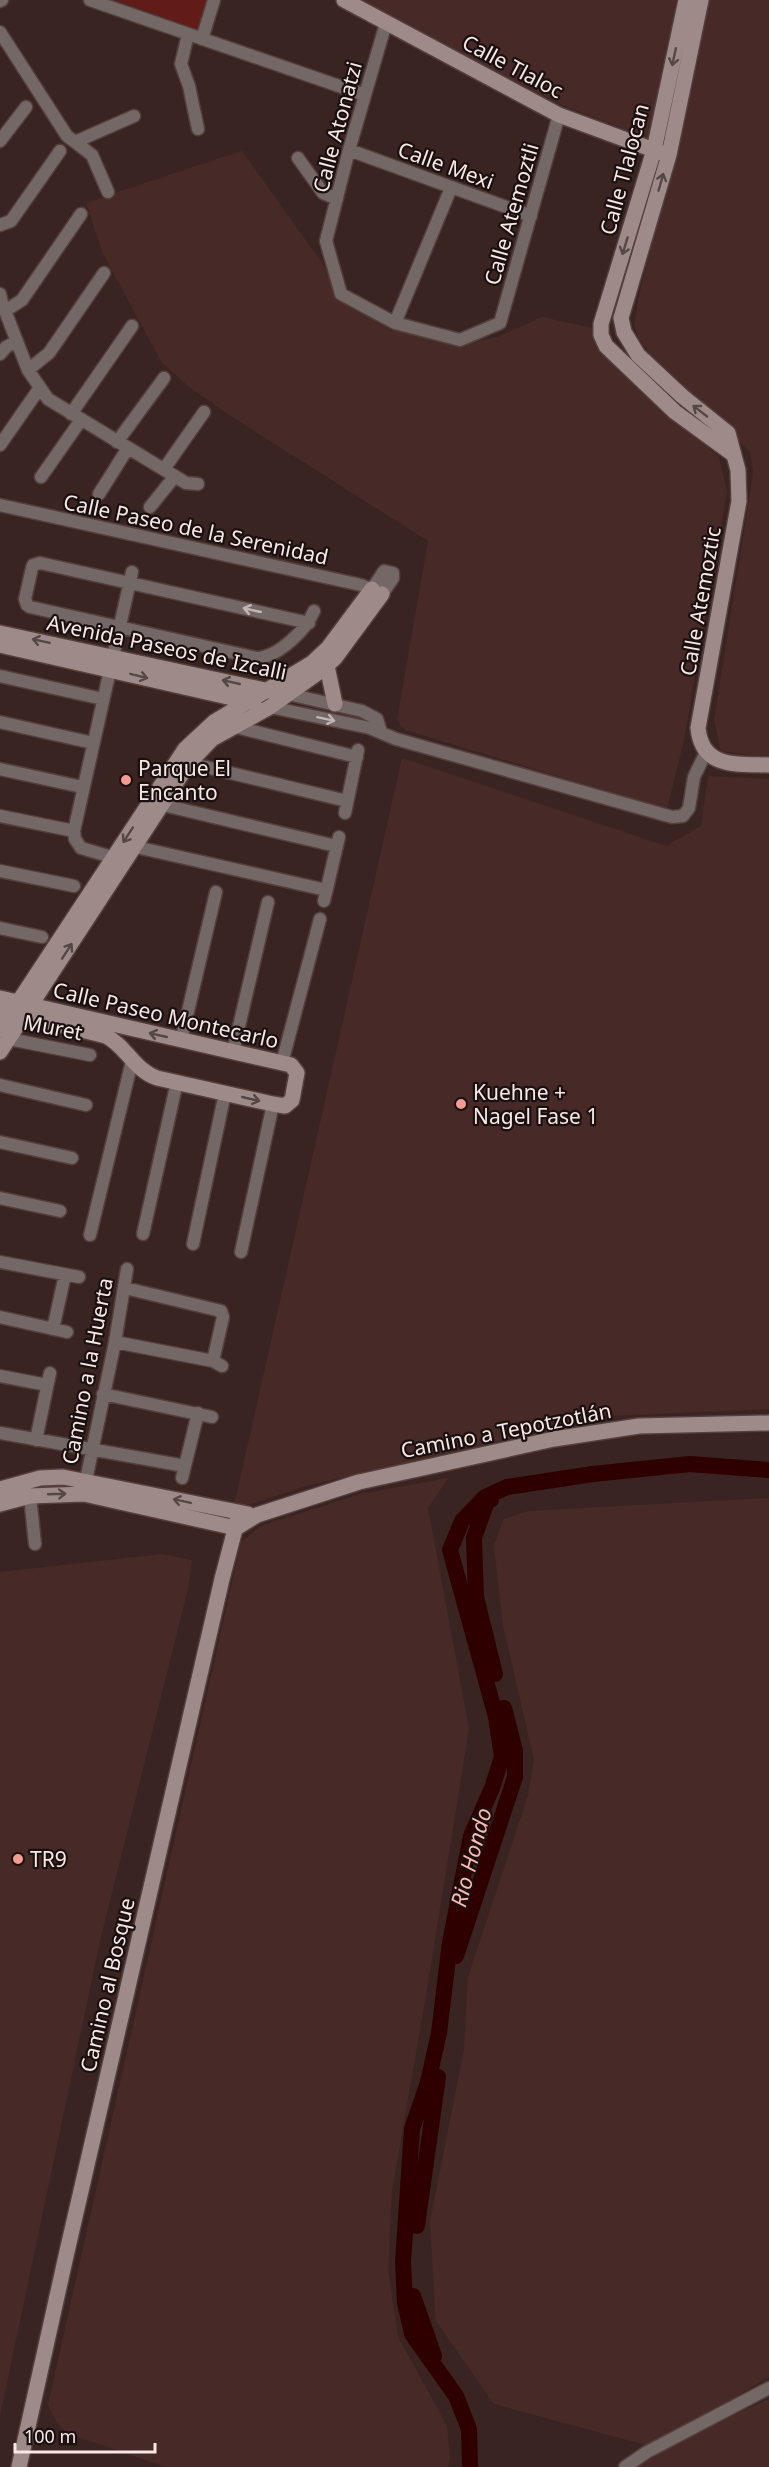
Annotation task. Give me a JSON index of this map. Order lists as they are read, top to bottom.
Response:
{
  "streets": {
    "main road": [
      "Calle Tlaloc",
      "Calle Tlalocan",
      "Calle Atemoztic",
      "Avenida Paseos de Izcalli",
      "Calle Paseo Montecarlo",
      "Camino a Tepotzotlán",
      "Camino al Bosque"
    ],
    "street": [
      "Calle Atonatzi",
      "Calle Mexi",
      "Calle Atemoztli",
      "Calle Paseo de la Serenidad",
      "Muret",
      "Camino a la Huerta"
    ]
  },
  "crossings": [
    ["Calle Tlaloc", "Calle Atonatzi"],
    ["Calle Tlaloc", "Calle Tlalocan"],
    ["Calle Tlaloc", "Calle Atemoztli"],
    ["Calle Atonatzi", "Calle Mexi"],
    ["Calle Atonatzi", "Calle Atemoztli"],
    ["Calle Mexi", "Calle Atemoztli"],
    ["Calle Tlalocan", "Calle Atemoztic"],
    ["Camino a Tepotzotlán", "Camino al Bosque"]
  ],
  "one_way": ["Calle Atemoztic"],
  "water": ["Rio Hondo"],
  "places": ["Parque El Encanto", "Kuehne + Nagel Fase 1", "TR9"],
  "scale_bar": "100 m"
}
